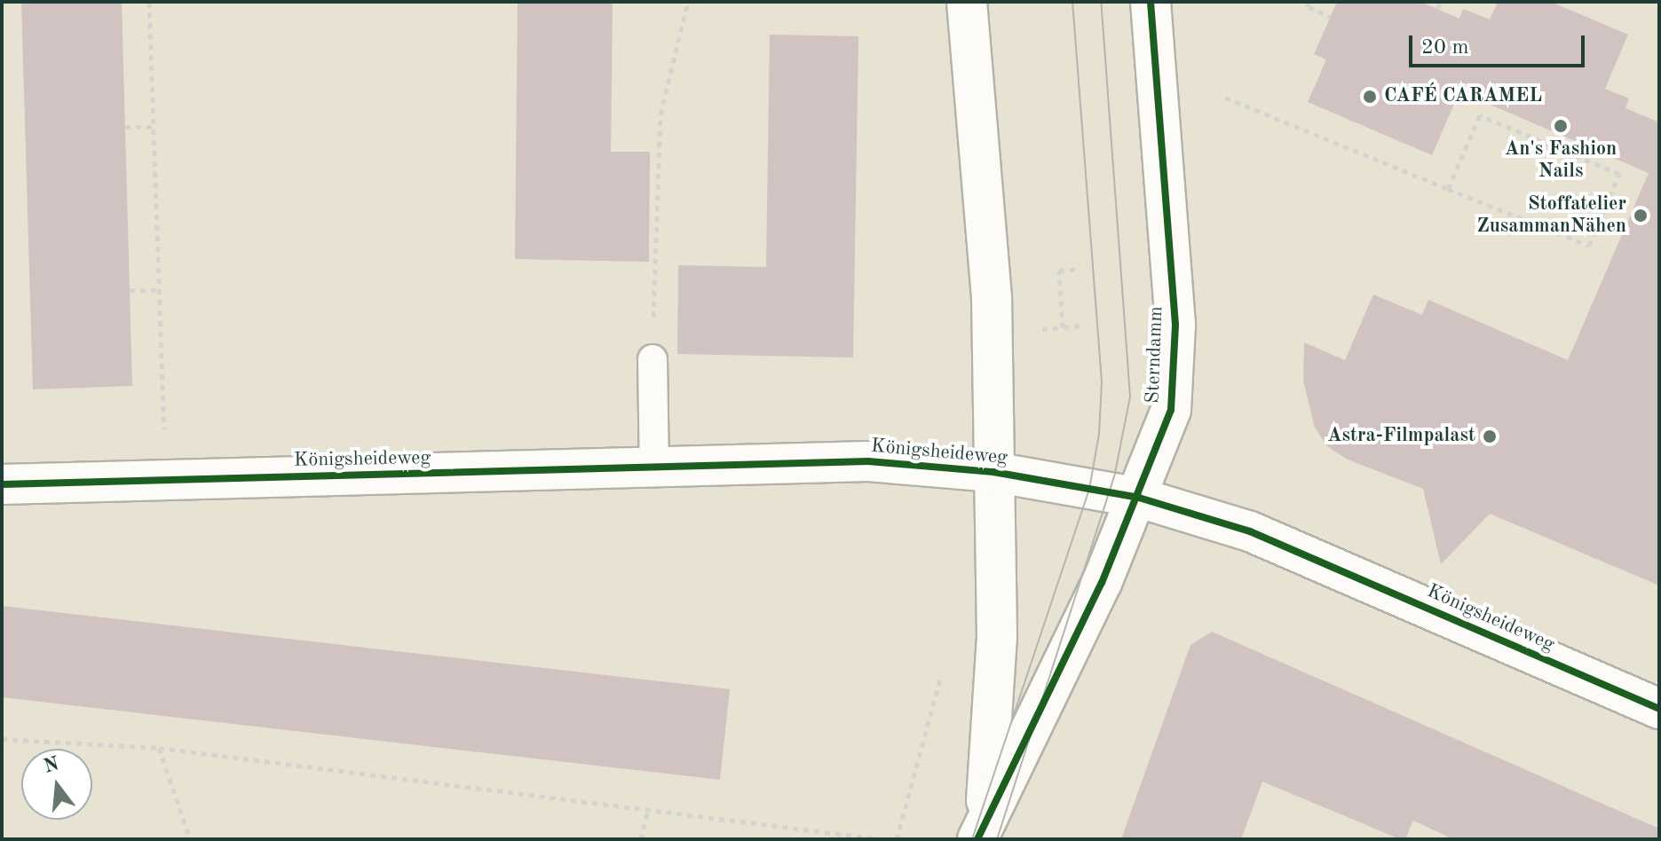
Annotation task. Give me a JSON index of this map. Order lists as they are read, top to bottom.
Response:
{
  "streets": {
    "street": ["Sterndamm", "Königsheideweg"]
  },
  "crossings": [
    ["Sterndamm", "Königsheideweg"]
  ],
  "places": [
    "CAFÉ CARAMEL",
    "An's Fashion Nails",
    "Stoffatelier ZusammanNähen",
    "Astra-Filmpalast"
  ],
  "scale_bar": "20 m",
  "north": "top"
}
